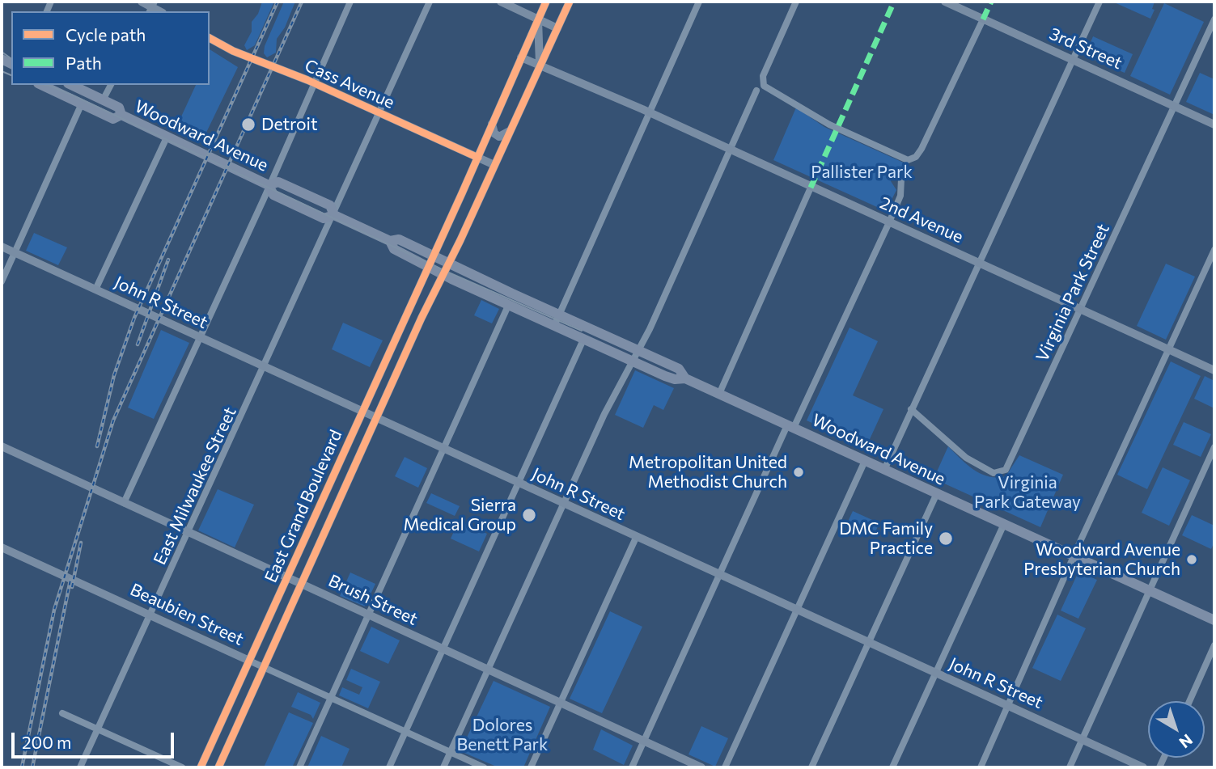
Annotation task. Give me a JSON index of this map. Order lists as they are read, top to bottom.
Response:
{
  "streets": {
    "main road": ["Woodward Avenue"],
    "street": [
      "3rd Street",
      "Cass Avenue",
      "2nd Avenue",
      "Virginia Park Street",
      "John R Street",
      "East Milwaukee Street",
      "East Grand Boulevard",
      "Brush Street",
      "Beaubien Street"
    ]
  },
  "crossings": [
    ["3rd Street", "Virginia Park Street"],
    ["Cass Avenue", "East Milwaukee Street"],
    ["Cass Avenue", "East Grand Boulevard"],
    ["Woodward Avenue", "East Milwaukee Street"],
    ["Woodward Avenue", "East Grand Boulevard"],
    ["2nd Avenue", "Virginia Park Street"],
    ["2nd Avenue", "East Grand Boulevard"],
    ["John R Street", "East Milwaukee Street"],
    ["John R Street", "East Grand Boulevard"],
    ["East Milwaukee Street", "Brush Street"],
    ["East Milwaukee Street", "Beaubien Street"],
    ["East Grand Boulevard", "Brush Street"],
    ["East Grand Boulevard", "Beaubien Street"]
  ],
  "parks": ["Pallister Park", "Virginia Park Gateway", "Dolores Benett Park"],
  "places": [
    "Detroit",
    "Metropolitan United Methodist Church",
    "Sierra Medical Group",
    "DMC Family Practice",
    "Woodward Avenue Presbyterian Church"
  ],
  "legend": ["Cycle path", "Path"],
  "scale_bar": "200 m",
  "north": "bottom right"
}
